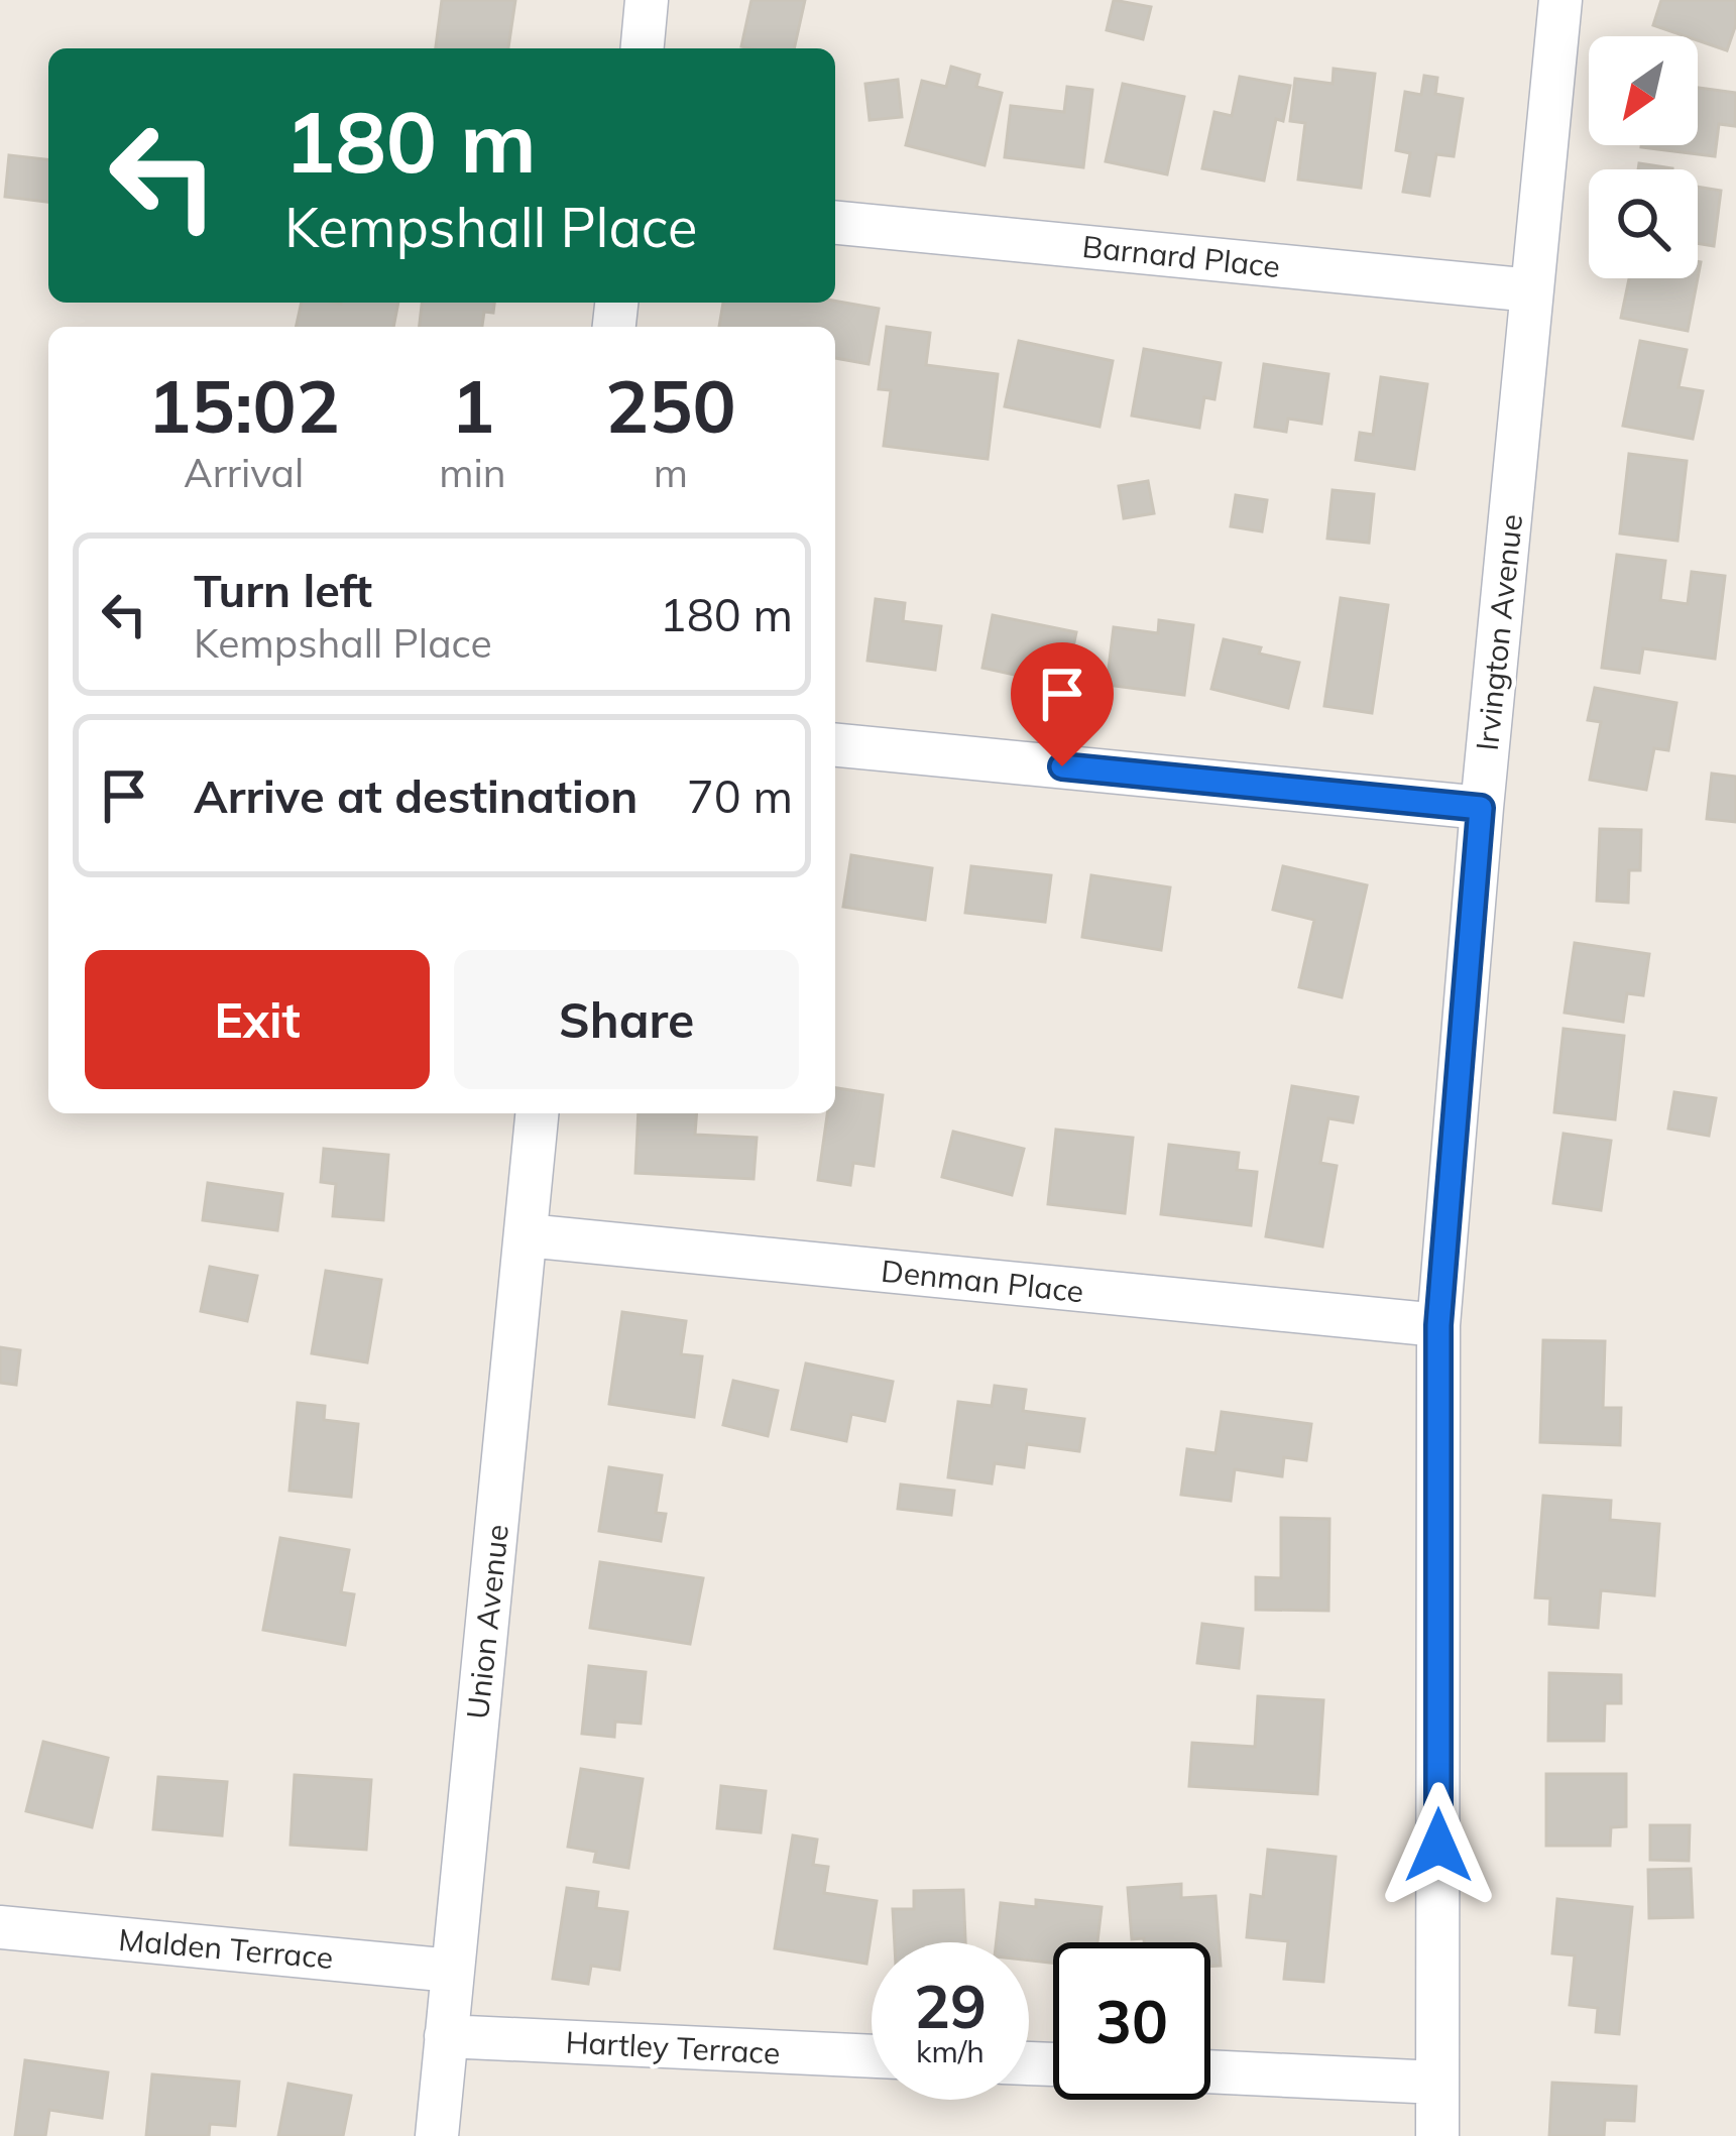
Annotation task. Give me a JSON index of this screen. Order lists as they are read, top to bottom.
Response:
{
  "streets": {
    "street": [
      "Barnard Place",
      "Irvington Avenue",
      "Denman Place",
      "Union Avenue",
      "Malden Terrace",
      "Hartley Terrace"
    ]
  },
  "crossings": [
    ["Barnard Place", "Irvington Avenue"],
    ["Irvington Avenue", "Denman Place"],
    ["Denman Place", "Union Avenue"],
    ["Union Avenue", "Malden Terrace"],
    ["Union Avenue", "Hartley Terrace"]
  ],
  "north": "bottom left",
  "page": {
    "turn": ["180 m", "Kempshall Place"],
    "eta": [
      "15:02",
      "Arrival",
      "1",
      "min",
      "250",
      "m"
    ],
    "list": [
      {
        "name": "Turn left",
        "note": "Kempshall Place",
        "value": "180 m"
      },
      {
        "name": "Arrive at destination",
        "value": "70 m"
      }
    ],
    "buttons": ["Exit", "Share"],
    "speed": "29 km/h",
    "limit": "30"
  }
}
